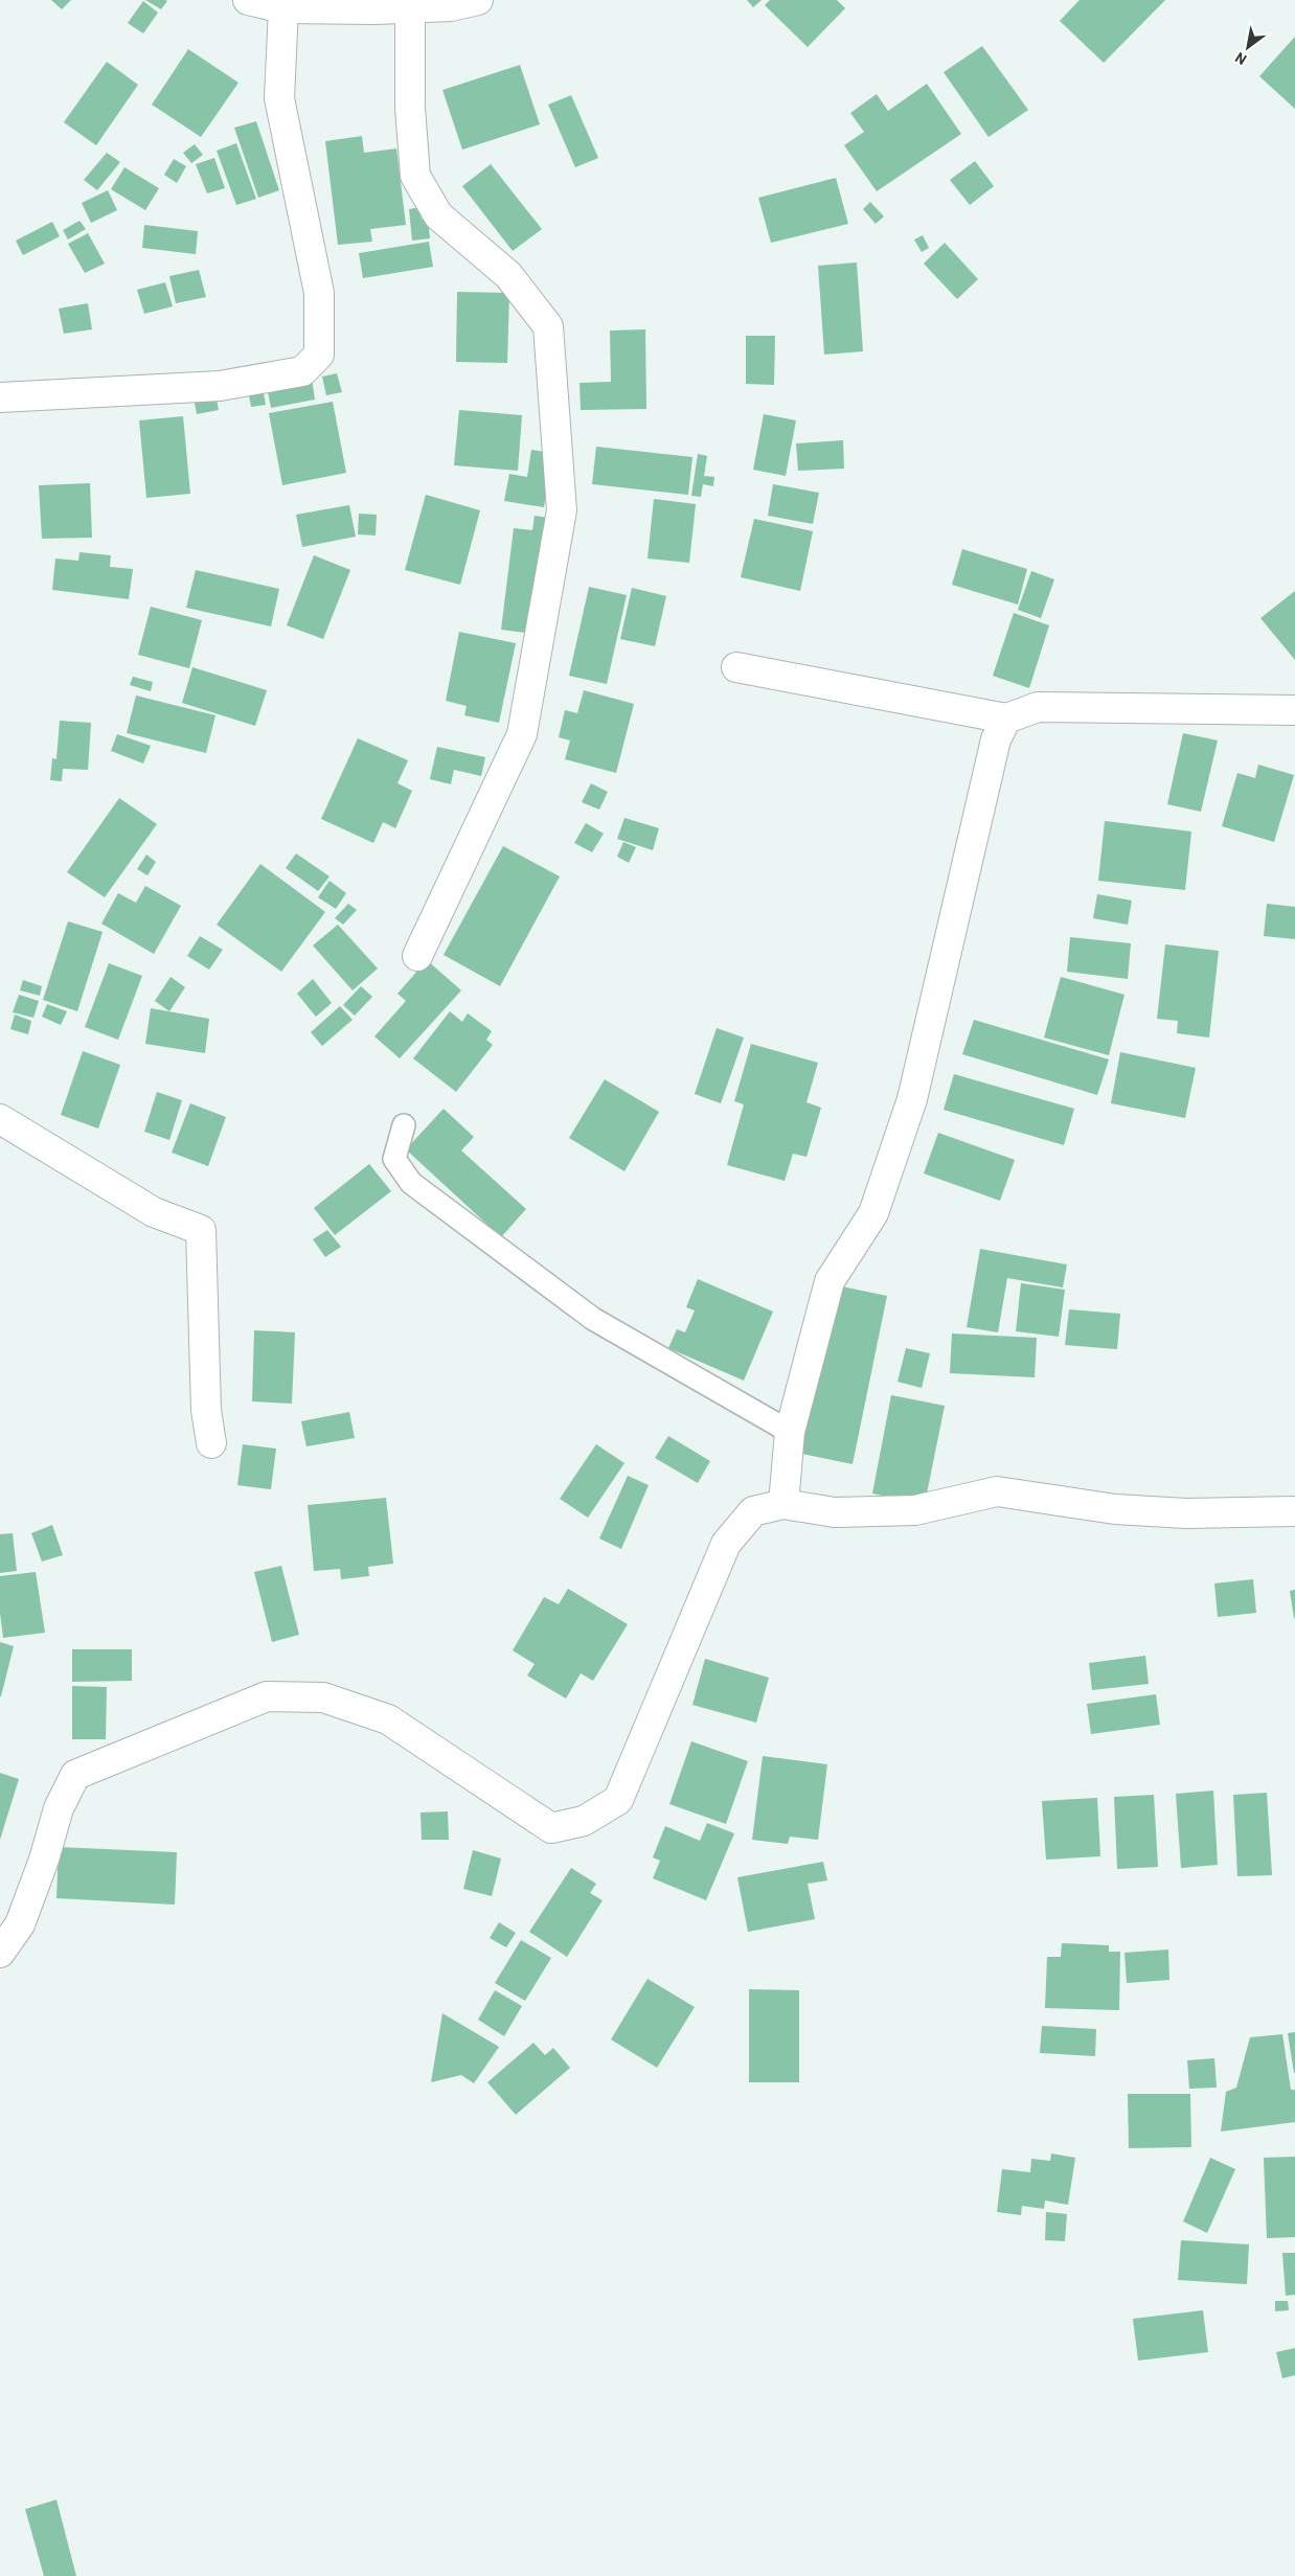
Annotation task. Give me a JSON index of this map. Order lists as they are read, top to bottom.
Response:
{
  "north": "bottom left"
}
